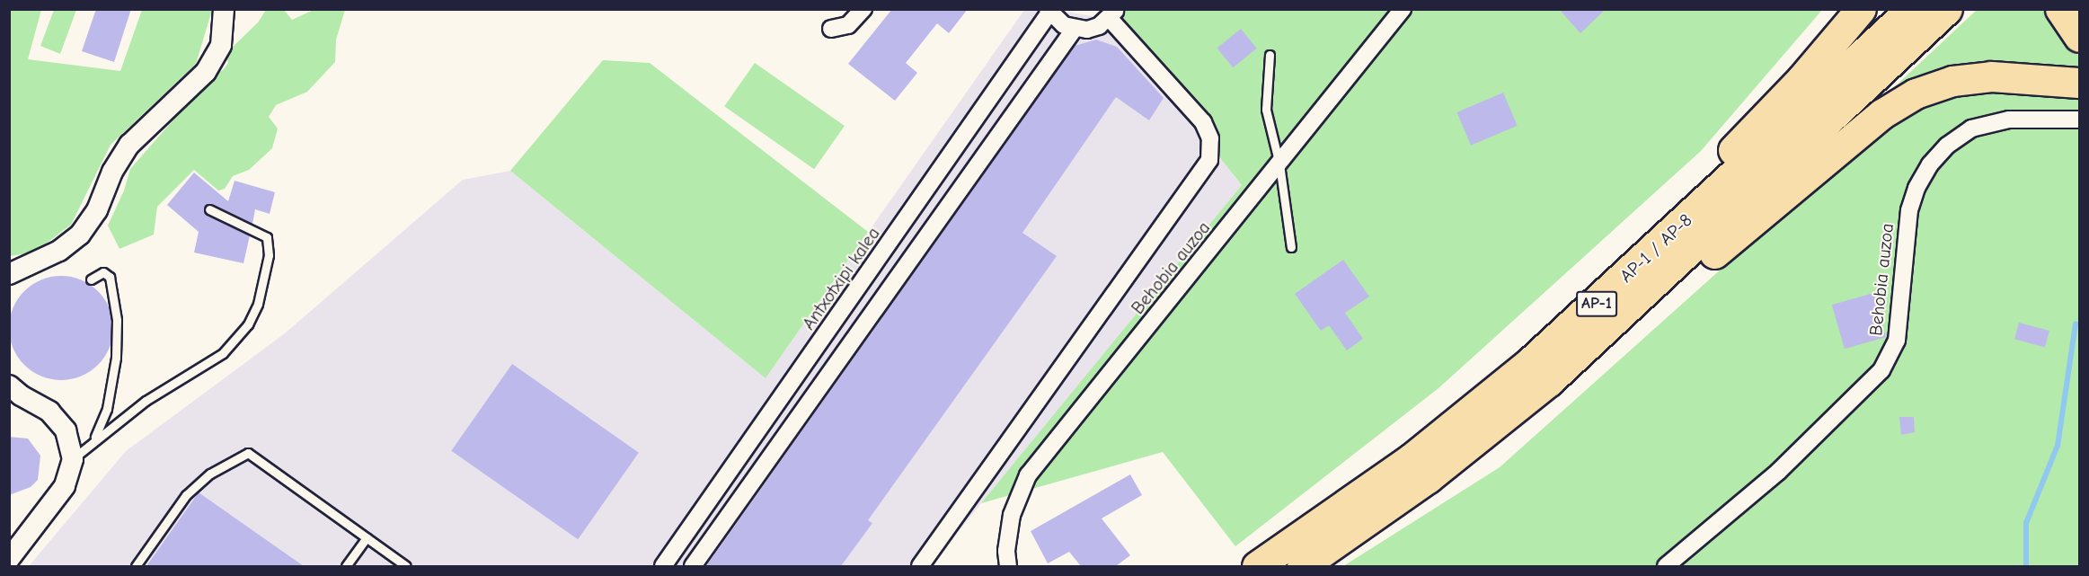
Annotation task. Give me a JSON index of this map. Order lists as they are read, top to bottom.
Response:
{
  "streets": {
    "highway": ["AP-1 / AP-8", "AP-1"],
    "street": ["Behobia auzoa", "Antxotxipi kalea"]
  }
}
